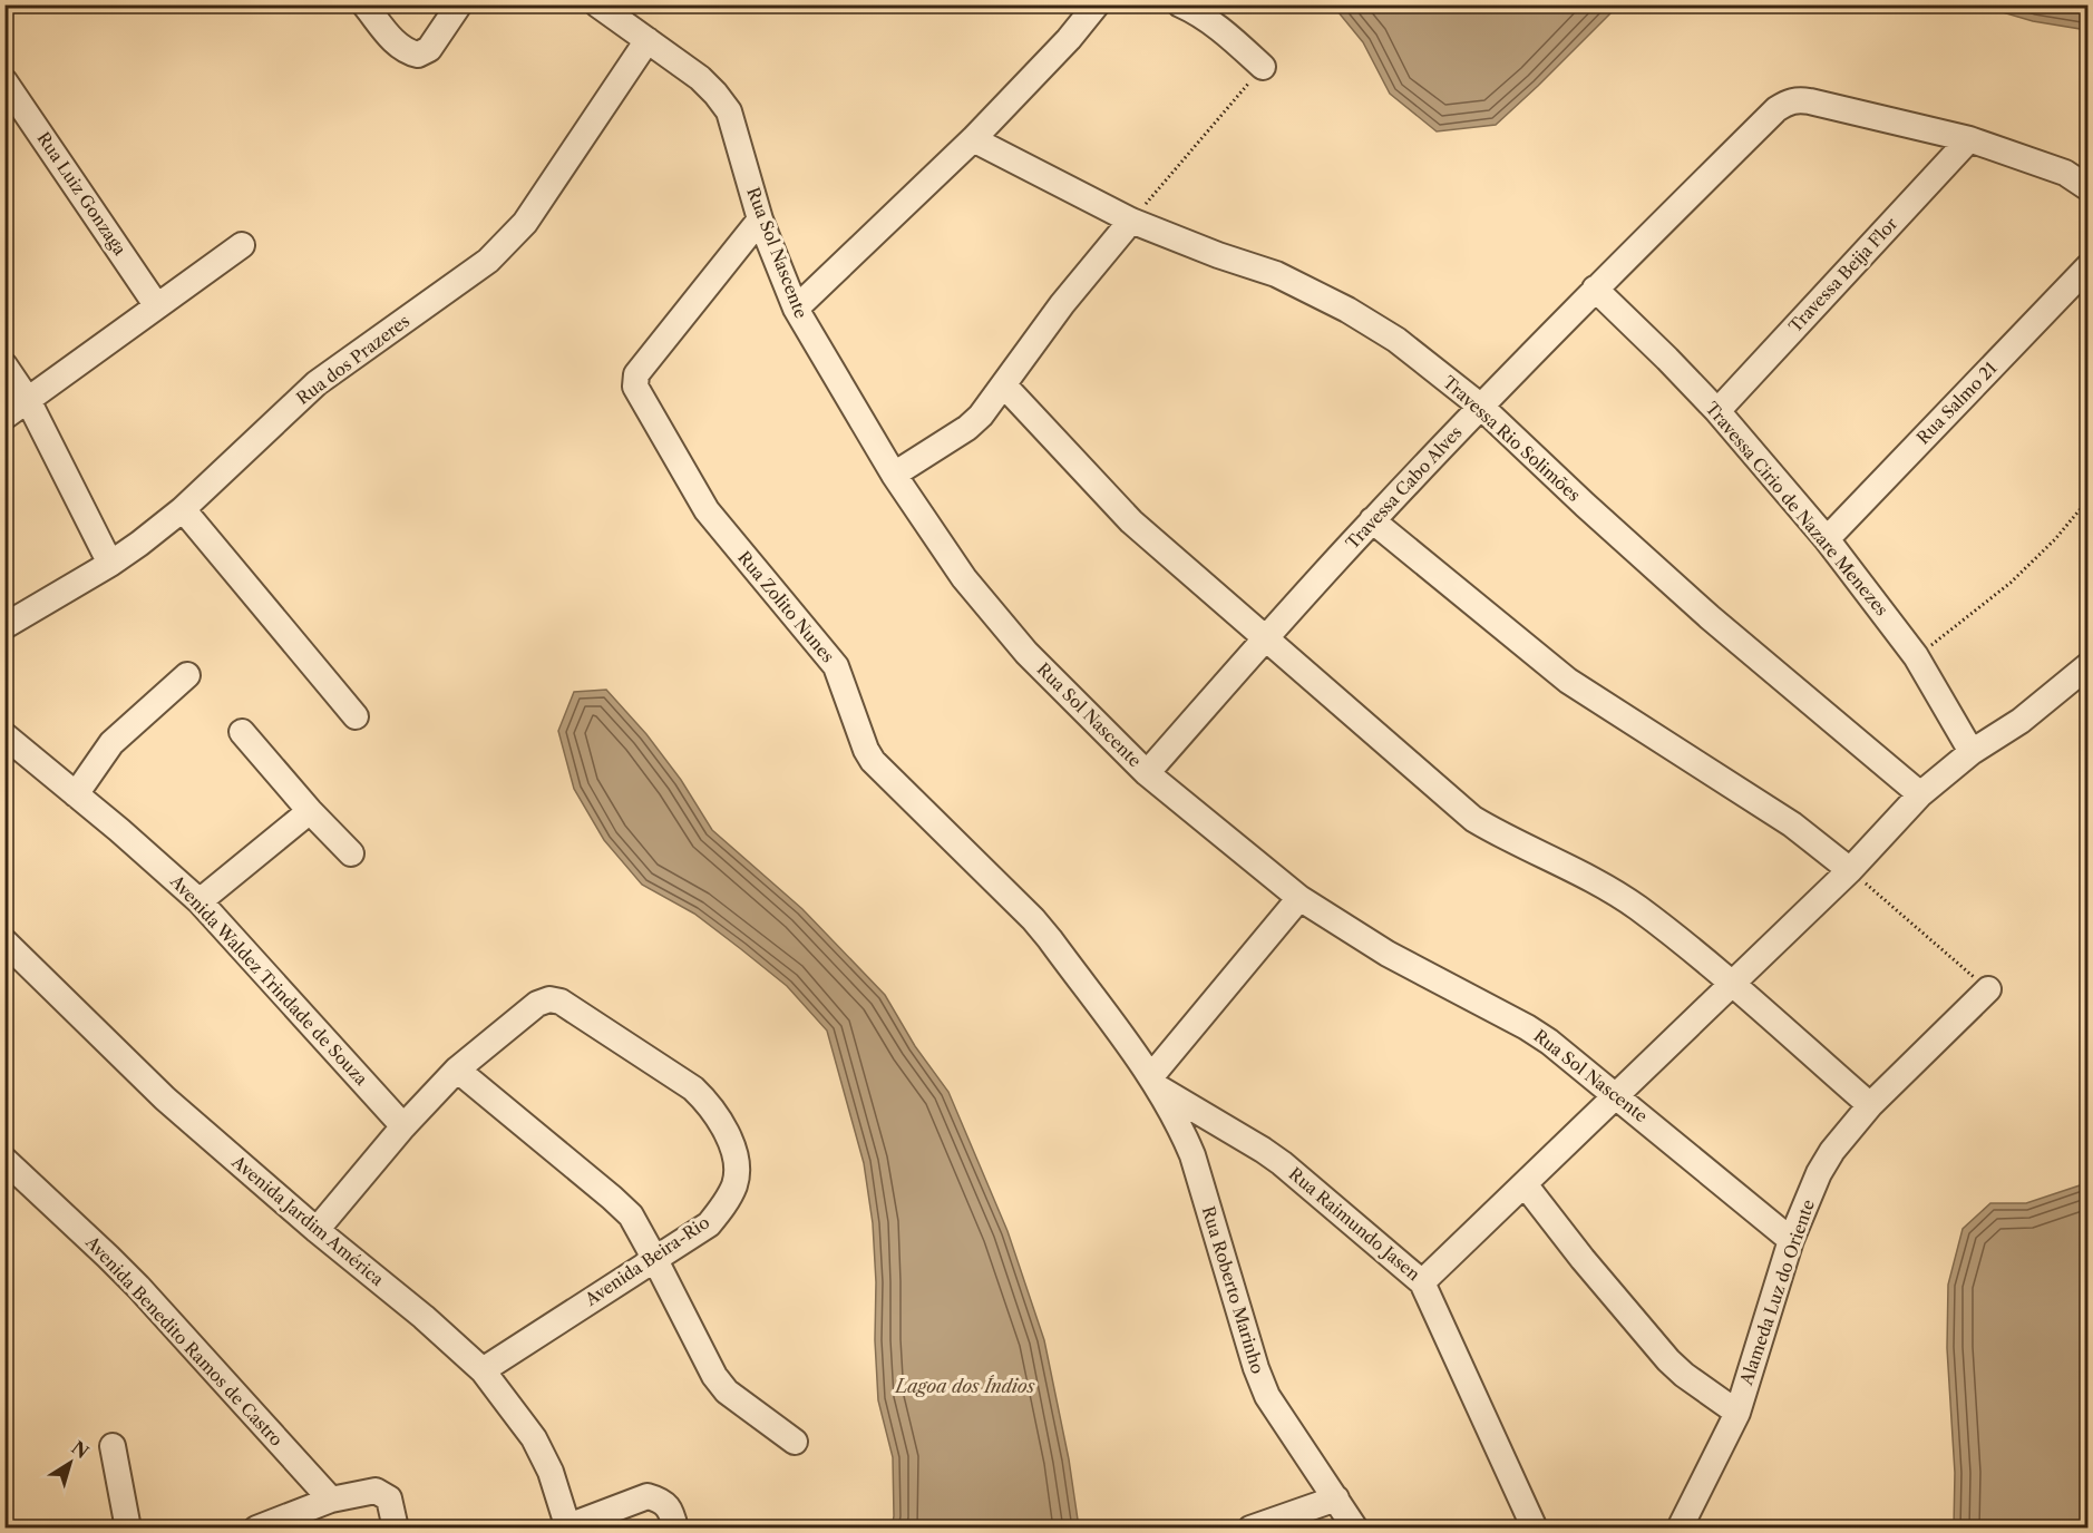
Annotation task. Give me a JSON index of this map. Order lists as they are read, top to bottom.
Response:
{
  "streets": {
    "street": [
      "Rua Luiz Gonzaga",
      "Rua Sol Nascente",
      "Travessa Beija Flor",
      "Rua dos Prazeres",
      "Rua Salmo 21",
      "Travessa Rio Solimões",
      "Travessa Cabo Alves",
      "Travessa Cirio de Nazare Menezes",
      "Rua Zolito Nunes",
      "Avenida Waldez Trindade de Souza",
      "Avenida Jardim América",
      "Rua Raimundo Jasen",
      "Avenida Beira-Rio",
      "Rua Roberto Marinho",
      "Alameda Luz do Oriente",
      "Avenida Benedito Ramos de Castro"
    ]
  },
  "crossings": [
    ["Rua Sol Nascente", "Rua dos Prazeres"],
    ["Rua Sol Nascente", "Travessa Cabo Alves"],
    ["Rua Sol Nascente", "Rua Zolito Nunes"],
    ["Rua Sol Nascente", "Alameda Luz do Oriente"],
    ["Travessa Beija Flor", "Travessa Cabo Alves"],
    ["Travessa Beija Flor", "Travessa Cirio de Nazare Menezes"],
    ["Rua Salmo 21", "Travessa Cirio de Nazare Menezes"],
    ["Travessa Rio Solimões", "Travessa Cabo Alves"],
    ["Travessa Cabo Alves", "Travessa Cirio de Nazare Menezes"],
    ["Rua Zolito Nunes", "Rua Raimundo Jasen"],
    ["Rua Zolito Nunes", "Rua Roberto Marinho"],
    ["Avenida Jardim América", "Avenida Beira-Rio"],
    ["Rua Raimundo Jasen", "Rua Roberto Marinho"]
  ],
  "water": ["Lagoa dos Índios"],
  "north": "top right"
}
